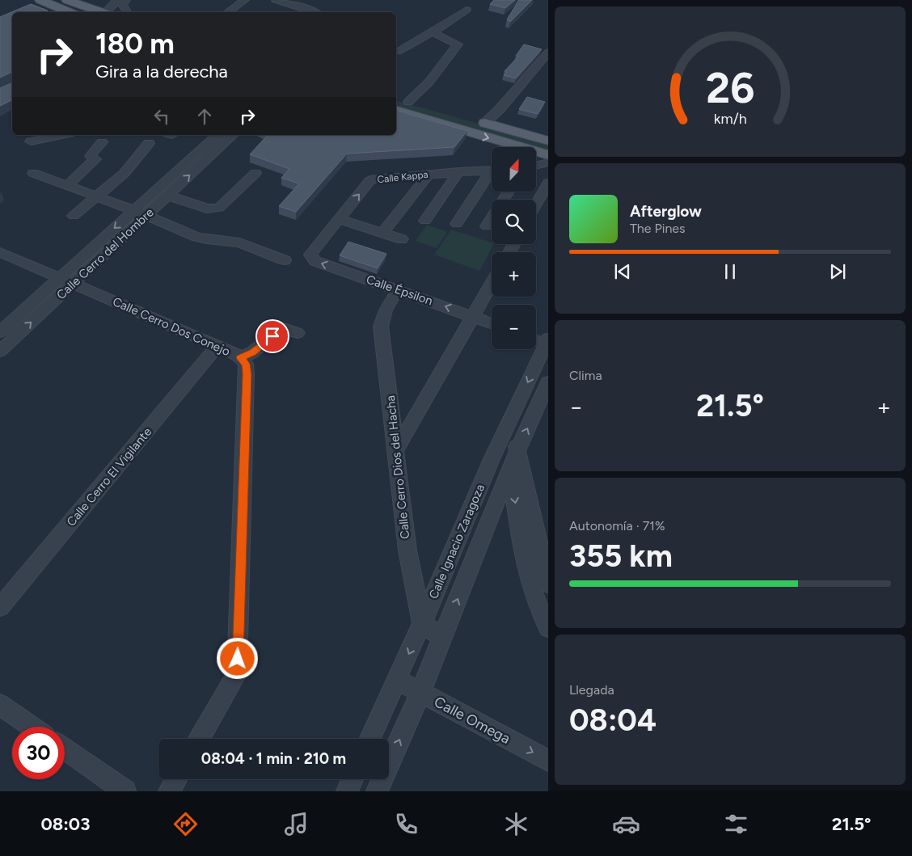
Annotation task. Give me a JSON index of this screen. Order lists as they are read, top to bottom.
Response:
{
  "streets": {
    "street": [
      "Calle Kappa",
      "Calle Cerro del Hombre",
      "Calle Épsilon",
      "Calle Cerro Dos Conejo",
      "Calle Cerro Dios del Hacha",
      "Calle Cerro El Vigilante",
      "Calle Ignacio Zaragoza",
      "Calle Omega"
    ]
  },
  "crossings": [
    ["Calle Kappa", "Calle Épsilon"],
    ["Calle Cerro del Hombre", "Calle Cerro Dos Conejo"],
    ["Calle Épsilon", "Calle Cerro Dios del Hacha"],
    ["Calle Cerro Dos Conejo", "Calle Cerro El Vigilante"],
    ["Calle Cerro Dios del Hacha", "Calle Ignacio Zaragoza"],
    ["Calle Ignacio Zaragoza", "Calle Omega"]
  ],
  "one_way": ["Calle Omega"],
  "north": "top",
  "page": {
    "turn": ["180 m", "Gira a la derecha"],
    "map_buttons": ["+", "−"],
    "song": ["Afterglow", "The Pines"],
    "tile": [
      "Clima",
      ["Autonomía · 71%", "355 km"],
      ["Llegada", "08:04"]
    ],
    "heat": ["−", "21.5°", "+"],
    "limit": "30",
    "trip": "08:04 · 1 min · 210 m",
    "tabs": ["08:03", "21.5°"],
    "gauge": ["26", "km/h"]
  }
}
